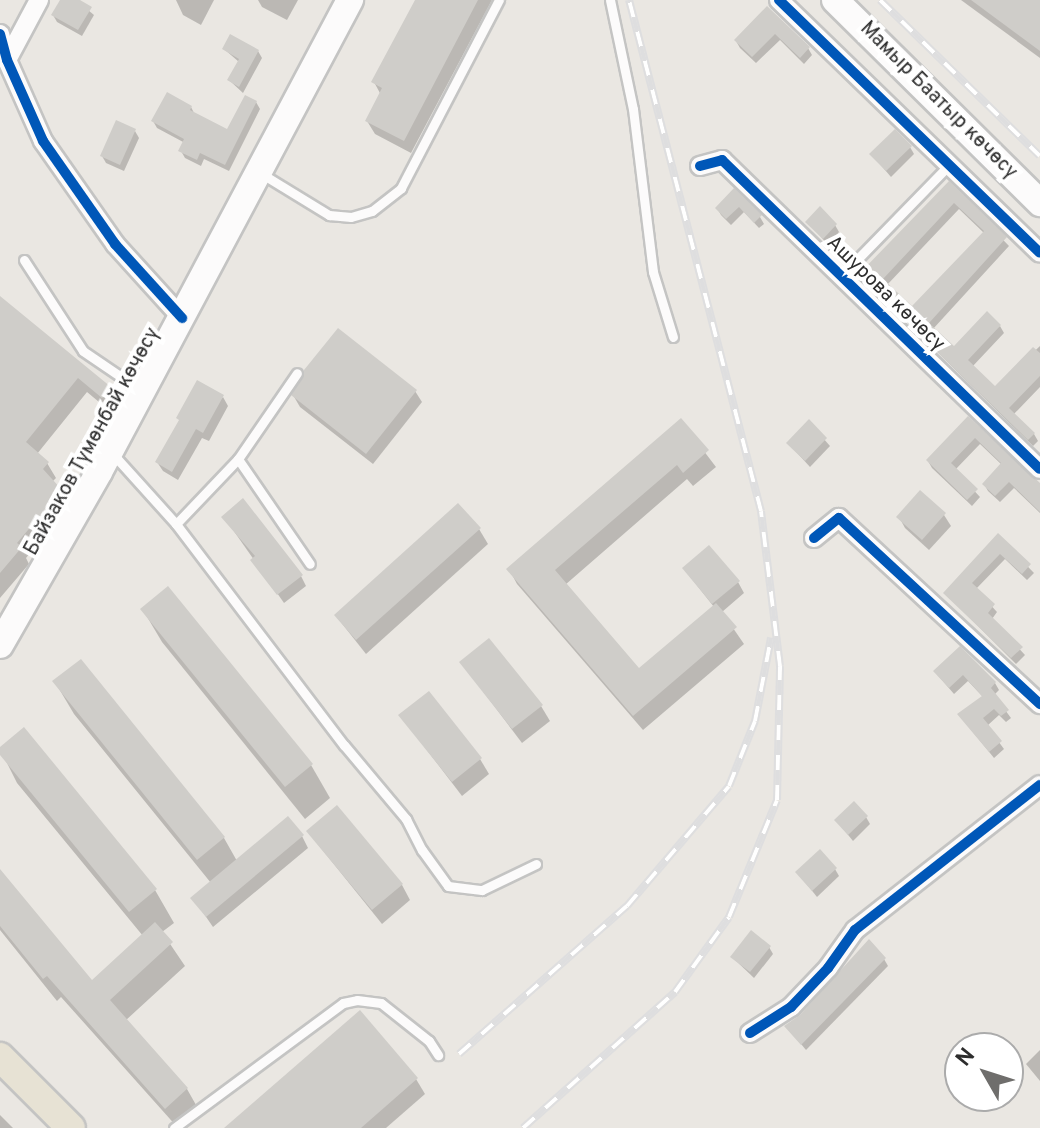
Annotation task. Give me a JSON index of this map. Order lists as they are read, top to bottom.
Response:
{
  "streets": {
    "main road": ["Мамыр Баатыр көчөсү", "Байзаков Түмөнбай көчөсү"],
    "street": ["Ашурова көчөсү"]
  },
  "north": "top left"
}
